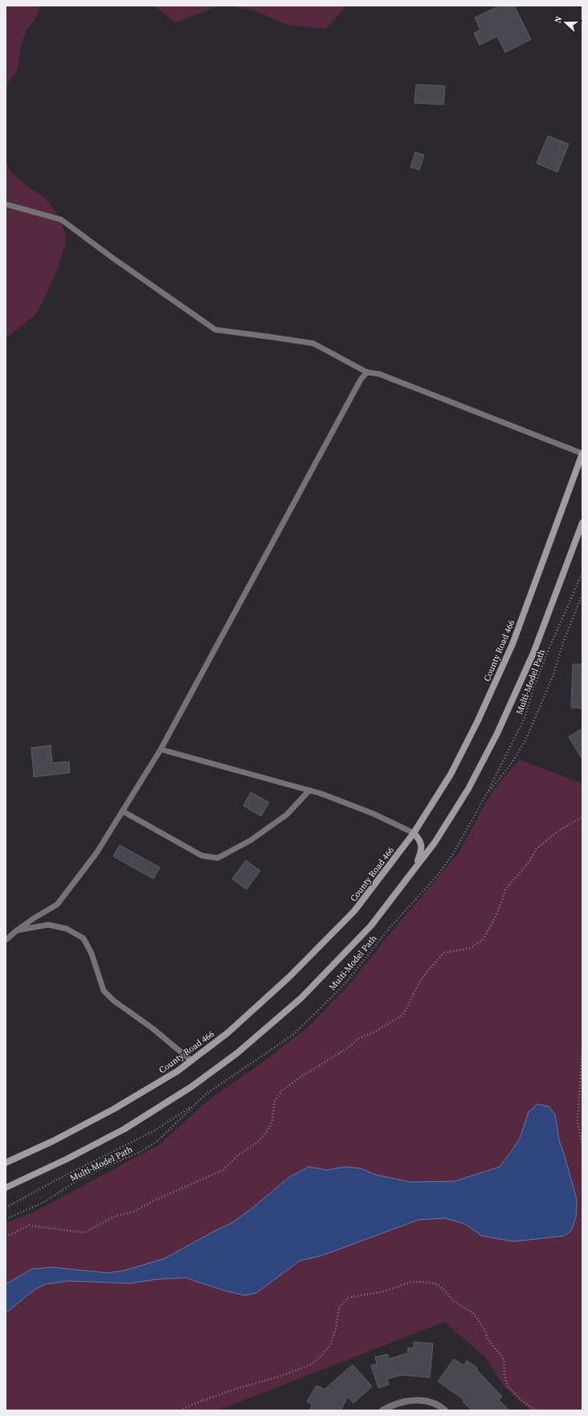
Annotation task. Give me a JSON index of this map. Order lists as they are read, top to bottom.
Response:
{
  "streets": {
    "main road": ["County Road 466"],
    "path": ["Multi-Model Path"]
  },
  "north": "left"
}
